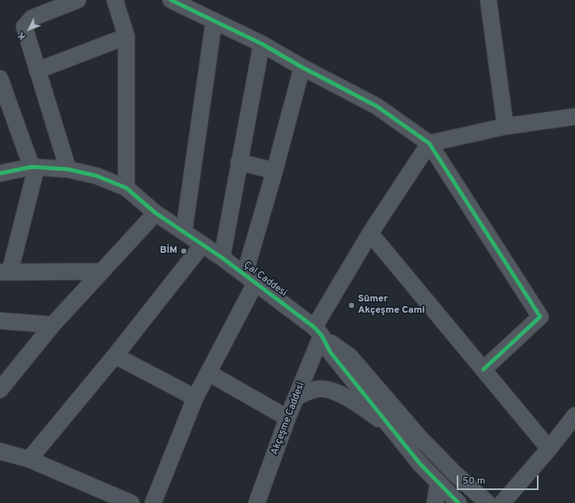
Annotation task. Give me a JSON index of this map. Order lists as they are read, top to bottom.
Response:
{
  "streets": {
    "street": ["Çal Caddesi", "Akçeşme Caddesi"]
  },
  "crossings": [
    ["Çal Caddesi", "Akçeşme Caddesi"]
  ],
  "places": ["BİM", "Sümer Akçeşme Cami"],
  "scale_bar": "50 m",
  "north": "bottom left"
}
